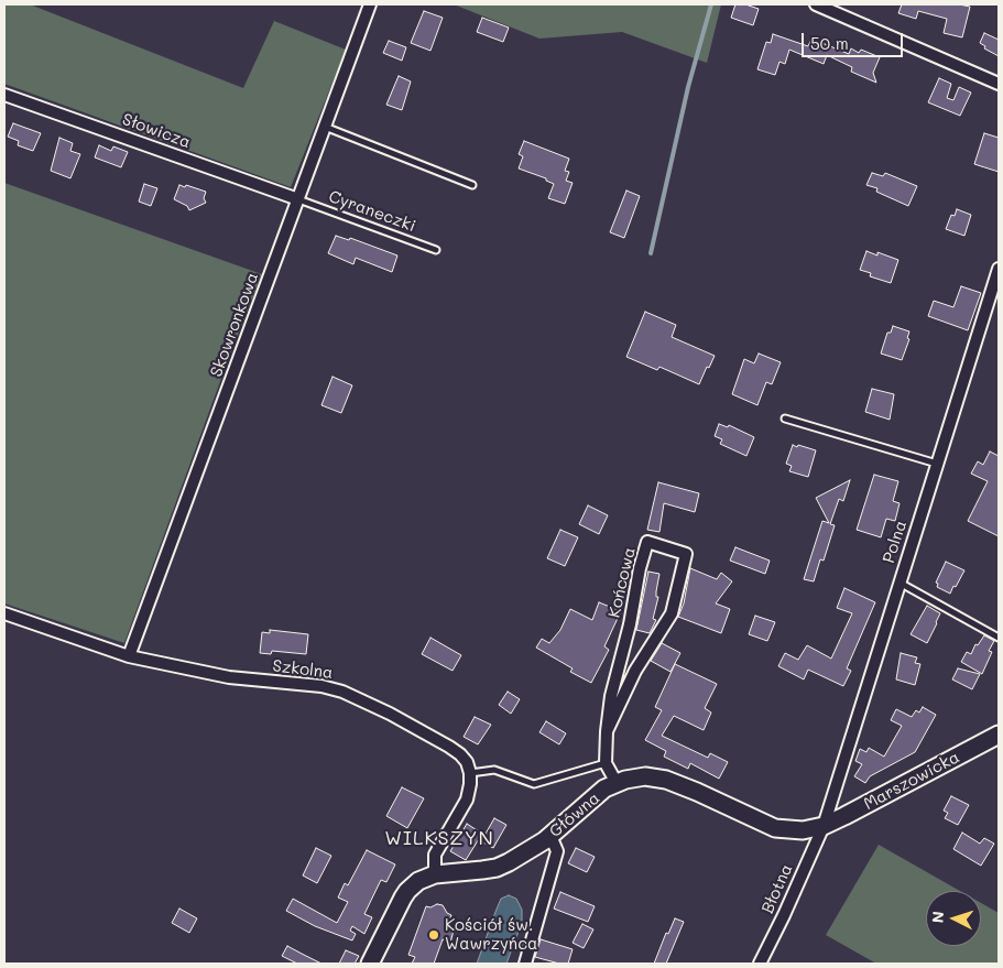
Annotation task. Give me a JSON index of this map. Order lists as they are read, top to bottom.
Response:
{
  "streets": {
    "street": [
      "Słowicza",
      "Skowronkowa",
      "Polna",
      "Końcowa",
      "Szkolna",
      "Marszowicka",
      "Główna",
      "Błotna"
    ],
    "lane": ["Cyraneczki"]
  },
  "crossings": [
    ["Słowicza", "Cyraneczki"],
    ["Słowicza", "Skowronkowa"],
    ["Cyraneczki", "Skowronkowa"],
    ["Skowronkowa", "Szkolna"],
    ["Polna", "Marszowicka"],
    ["Polna", "Główna"],
    ["Polna", "Błotna"],
    ["Marszowicka", "Główna"],
    ["Marszowicka", "Błotna"],
    ["Główna", "Błotna"]
  ],
  "districts": ["WILKSZYN"],
  "places": ["Kościół św. Wawrzyńca"],
  "scale_bar": "50 m",
  "north": "left"
}
